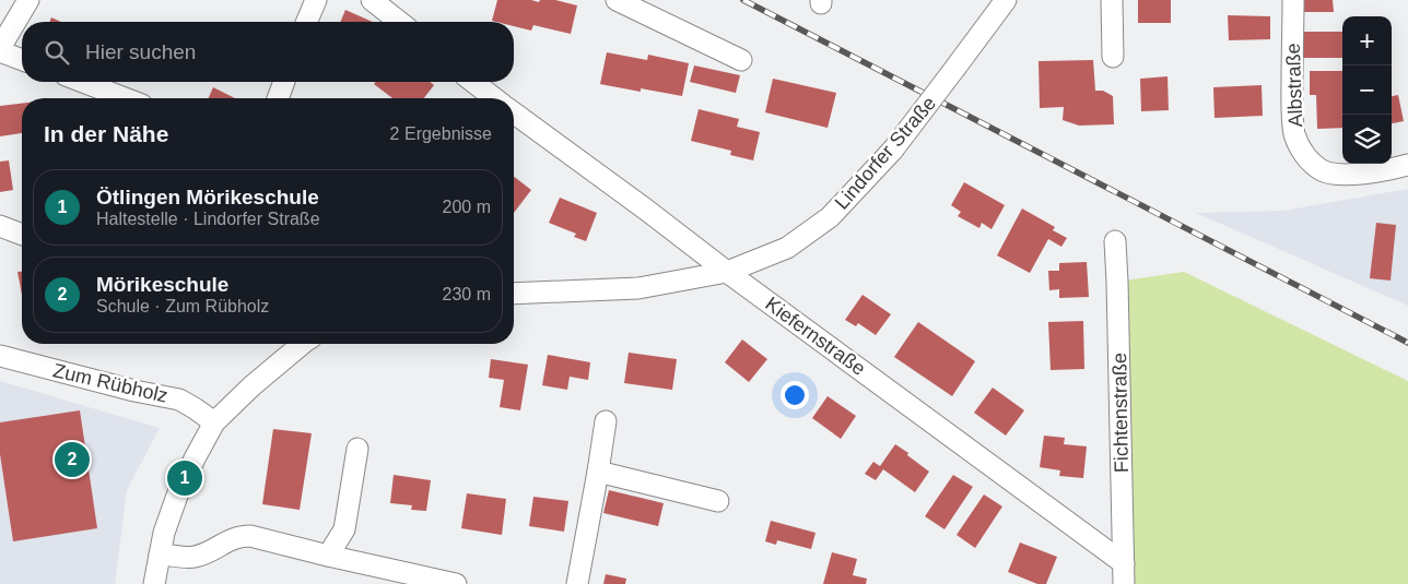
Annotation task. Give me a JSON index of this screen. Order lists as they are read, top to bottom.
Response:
{
  "streets": {
    "street": [
      "Albstraße",
      "Lindorfer Straße",
      "Kiefernstraße",
      "Zum Rübholz",
      "Fichtenstraße"
    ]
  },
  "crossings": [
    ["Lindorfer Straße", "Kiefernstraße"],
    ["Kiefernstraße", "Fichtenstraße"]
  ],
  "page": {
    "map_buttons": ["+", "−"],
    "search": "Hier suchen",
    "heading": ["In der Nähe", "2 Ergebnisse"],
    "list": [
      {
        "mark": "1",
        "name": "Ötlingen Mörikeschule",
        "note": "Haltestelle · Lindorfer Straße",
        "value": "200 m"
      },
      {
        "mark": "2",
        "name": "Mörikeschule",
        "note": "Schule · Zum Rübholz",
        "value": "230 m"
      }
    ],
    "pins": ["2", "1"]
  }
}
